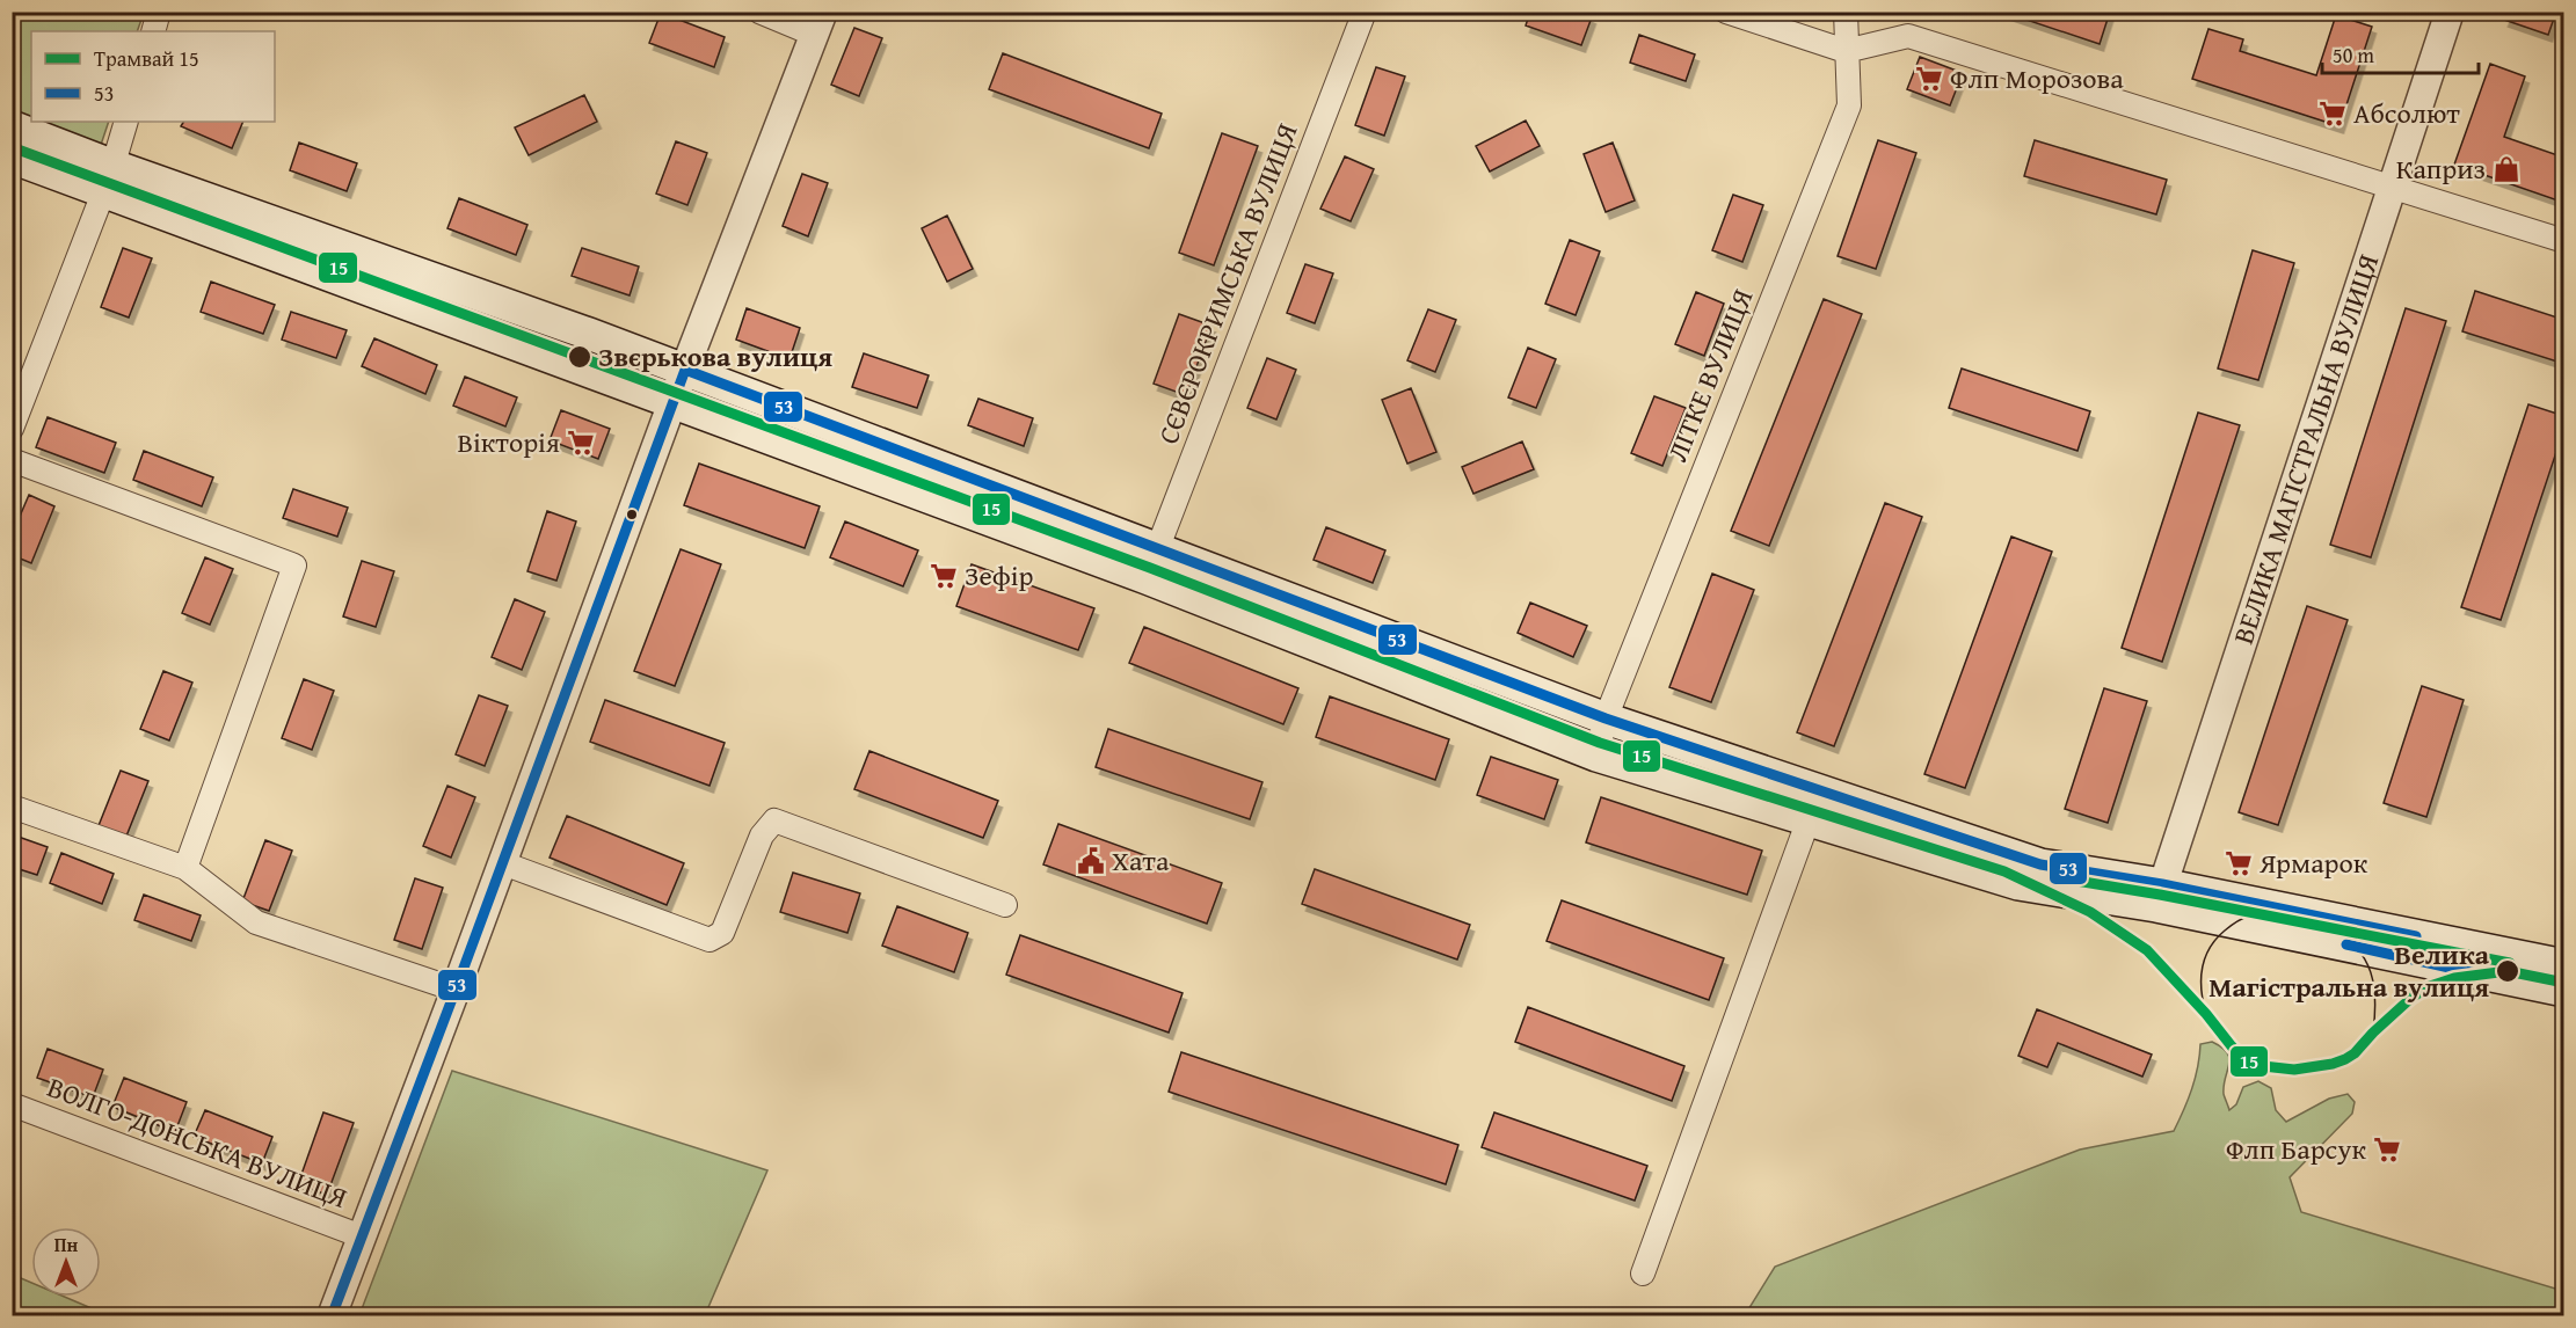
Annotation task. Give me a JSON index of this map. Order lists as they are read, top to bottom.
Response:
{
  "streets": {
    "street": [
      "СЄВЄРОКРИМСЬКА ВУЛИЦЯ",
      "ЛІТКЕ ВУЛИЦЯ",
      "ВЕЛИКА МАГІСТРАЛЬНА ВУЛИЦЯ",
      "ВОЛГО-ДОНСЬКА ВУЛИЦЯ"
    ]
  },
  "places": {
    "supermarket": [
      "Флп Морозова",
      "Абсолют",
      "Вікторія",
      "Зефір",
      "Ярмарок",
      "Флп Барсук"
    ],
    "shop": ["Каприз"],
    "other": ["Звєрькова вулиця", "Велика Магістральна вулиця"],
    "public building": ["Хата"]
  },
  "lines": ["tram line 15", "transit line 53"],
  "legend": ["Трамвай 15", "53"],
  "scale_bar": "50 m",
  "north": "top"
}
